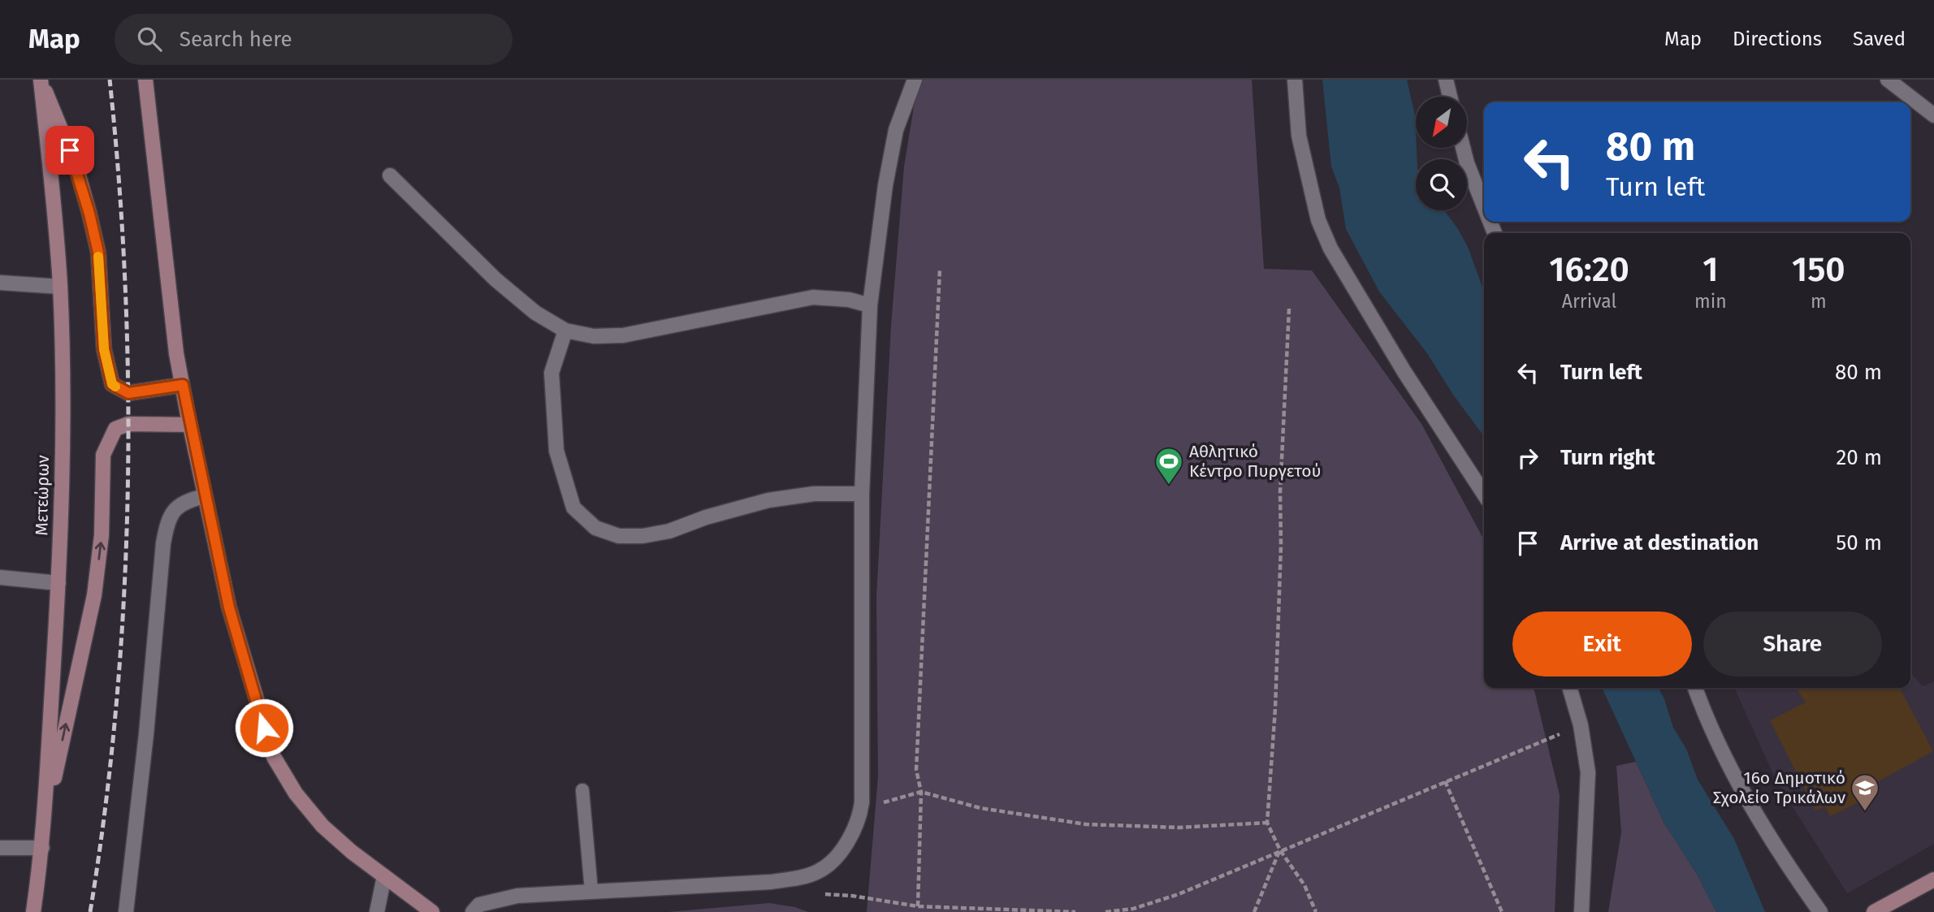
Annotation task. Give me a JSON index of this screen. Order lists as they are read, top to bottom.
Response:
{
  "streets": {
    "street": ["Μετεώρων"]
  },
  "places": {
    "sports": ["Αθλητικό Κέντρο Πυργετού"],
    "school or university": ["16ο Δημοτικό Σχολείο Τρικάλων"]
  },
  "north": "bottom left",
  "page": {
    "header": "Map",
    "search": "Search here",
    "nav": ["Map", "Directions", "Saved"],
    "turn": ["80 m", "Turn left"],
    "eta": [
      "16:20",
      "Arrival",
      "1",
      "min",
      "150",
      "m"
    ],
    "list": [
      {
        "name": "Turn left",
        "value": "80 m"
      },
      {
        "name": "Turn right",
        "value": "20 m"
      },
      {
        "name": "Arrive at destination",
        "value": "50 m"
      }
    ],
    "buttons": ["Exit", "Share"]
  }
}
